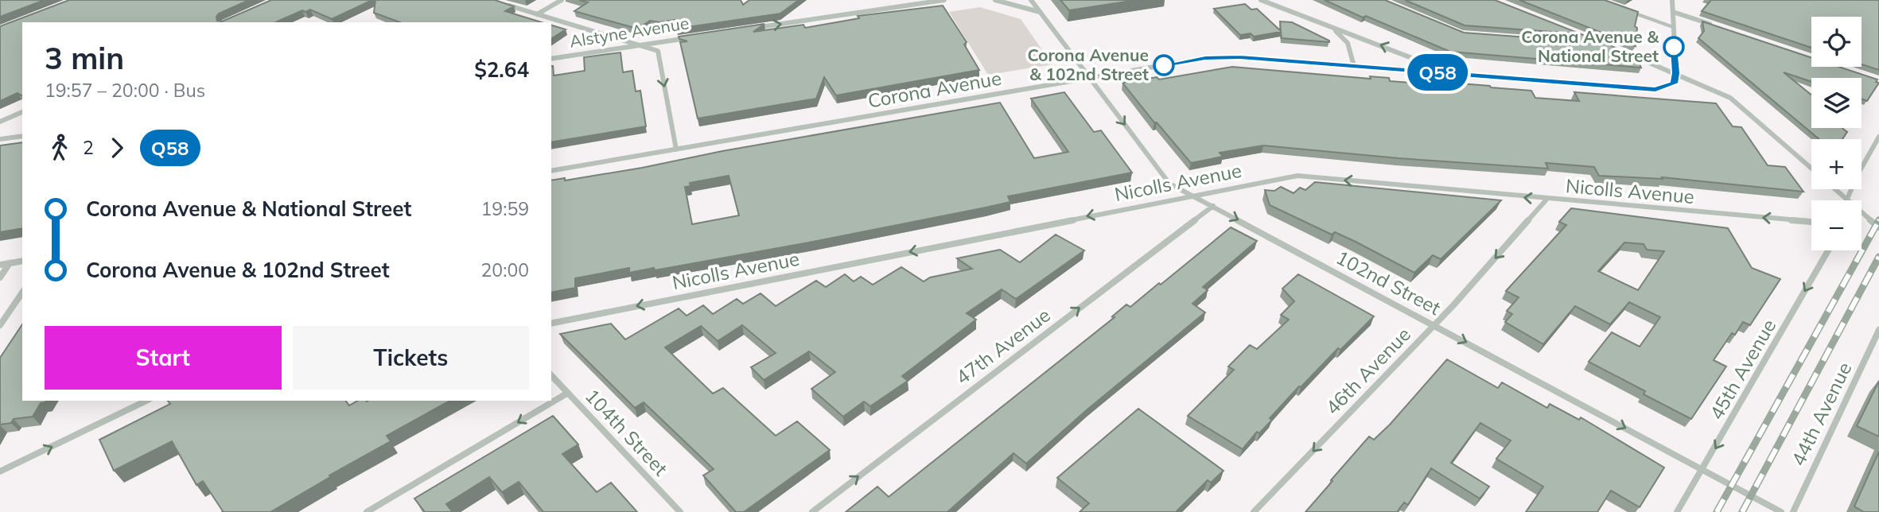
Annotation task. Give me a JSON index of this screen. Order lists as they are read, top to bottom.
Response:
{
  "streets": {
    "street": [
      "Alstyne Avenue",
      "Corona Avenue",
      "Nicolls Avenue",
      "102nd Street",
      "47th Avenue",
      "45th Avenue",
      "46th Avenue",
      "44th Avenue",
      "104th Street"
    ]
  },
  "crossings": [
    ["Corona Avenue", "102nd Street"],
    ["Nicolls Avenue", "102nd Street"],
    ["Nicolls Avenue", "46th Avenue"],
    ["102nd Street", "47th Avenue"],
    ["102nd Street", "45th Avenue"],
    ["102nd Street", "46th Avenue"]
  ],
  "one_way": [
    "Nicolls Avenue",
    "102nd Street",
    "47th Avenue",
    "45th Avenue",
    "46th Avenue"
  ],
  "places": ["Corona Avenue & National Street", "Corona Avenue & 102nd Street"],
  "lines": ["bus line Q58"],
  "page": {
    "on_map": "Q58",
    "map_buttons": ["+", "−"],
    "heading": ["3 min", "19:57 – 20:00 · Bus", "$2.64"],
    "legs": ["2", "Q58"],
    "list": [
      {
        "name": "Corona Avenue & National Street",
        "value": "19:59"
      },
      {
        "name": "Corona Avenue & 102nd Street",
        "value": "20:00"
      }
    ],
    "buttons": ["Start", "Tickets"]
  }
}
